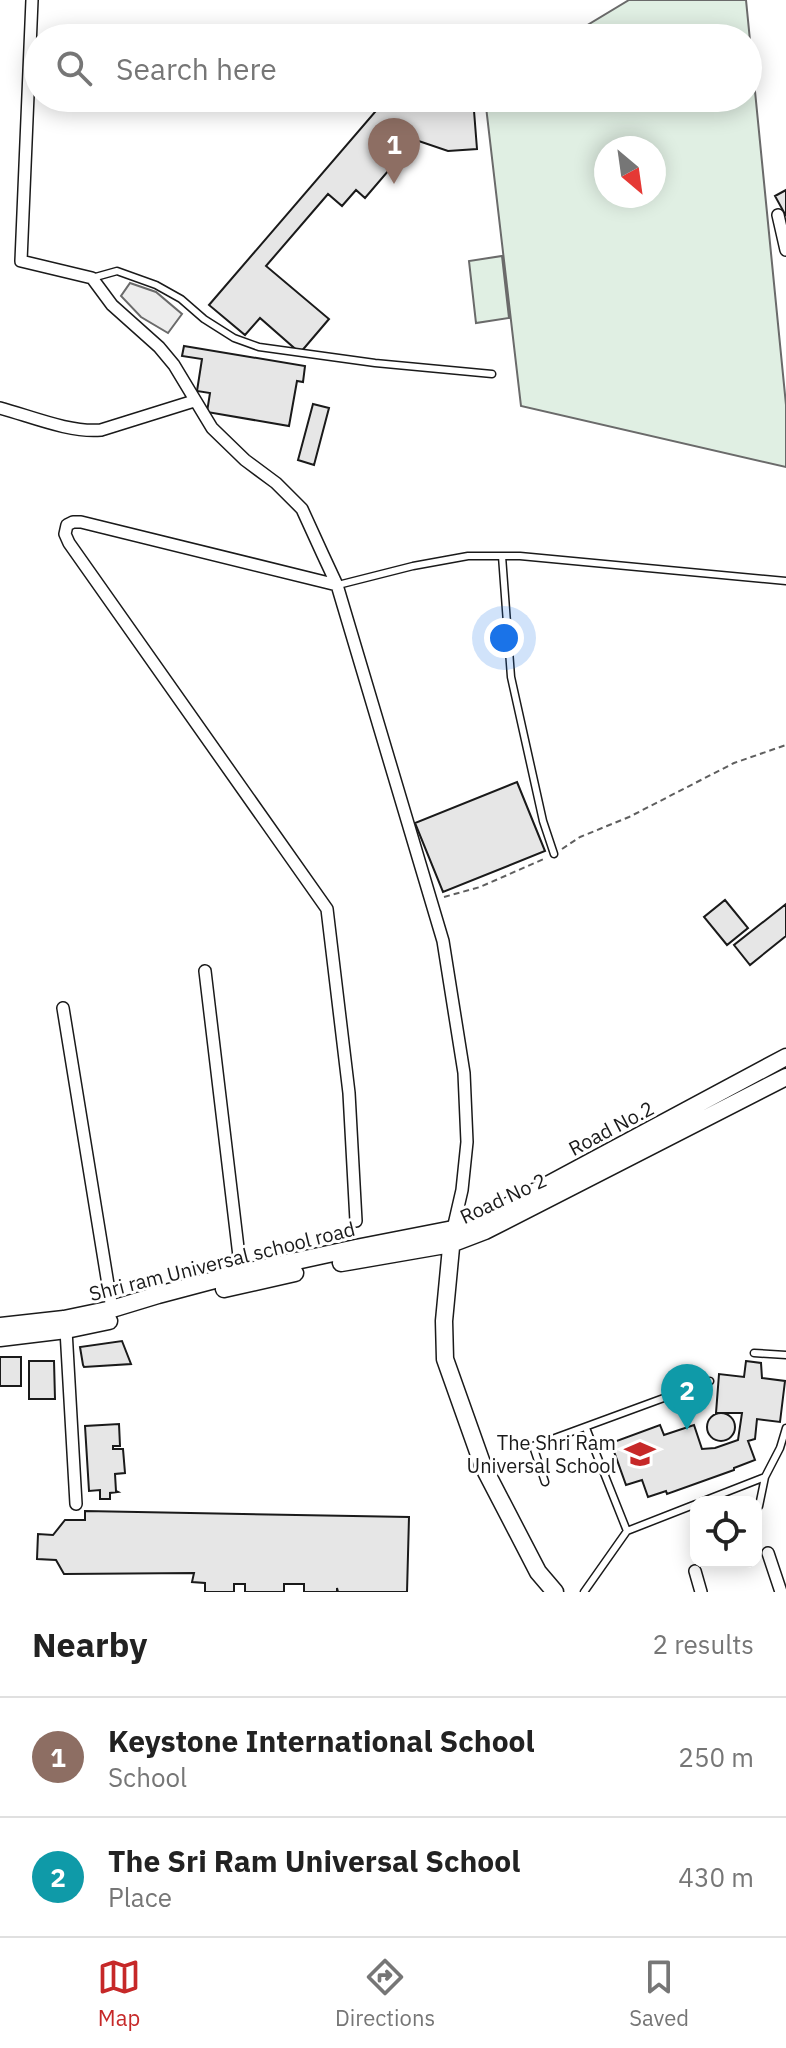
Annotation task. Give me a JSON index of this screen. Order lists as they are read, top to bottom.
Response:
{
  "streets": {
    "street": ["Road No.2", "Road No 2", "Shri ram Universal school road"]
  },
  "crossings": [
    ["Road No.2", "Road No 2"],
    ["Road No.2", "Shri ram Universal school road"],
    ["Road No 2", "Shri ram Universal school road"]
  ],
  "places": {
    "school or university": ["The Shri Ram Universal School"]
  },
  "north": "bottom right",
  "page": {
    "search": "Search here",
    "pins": ["1", "2"],
    "heading": ["Nearby", "2 results"],
    "list": [
      {
        "mark": "1",
        "name": "Keystone International School",
        "note": "School",
        "value": "250 m"
      },
      {
        "mark": "2",
        "name": "The Sri Ram Universal School",
        "note": "Place",
        "value": "430 m"
      }
    ],
    "nav": ["Map", "Directions", "Saved"]
  }
}
